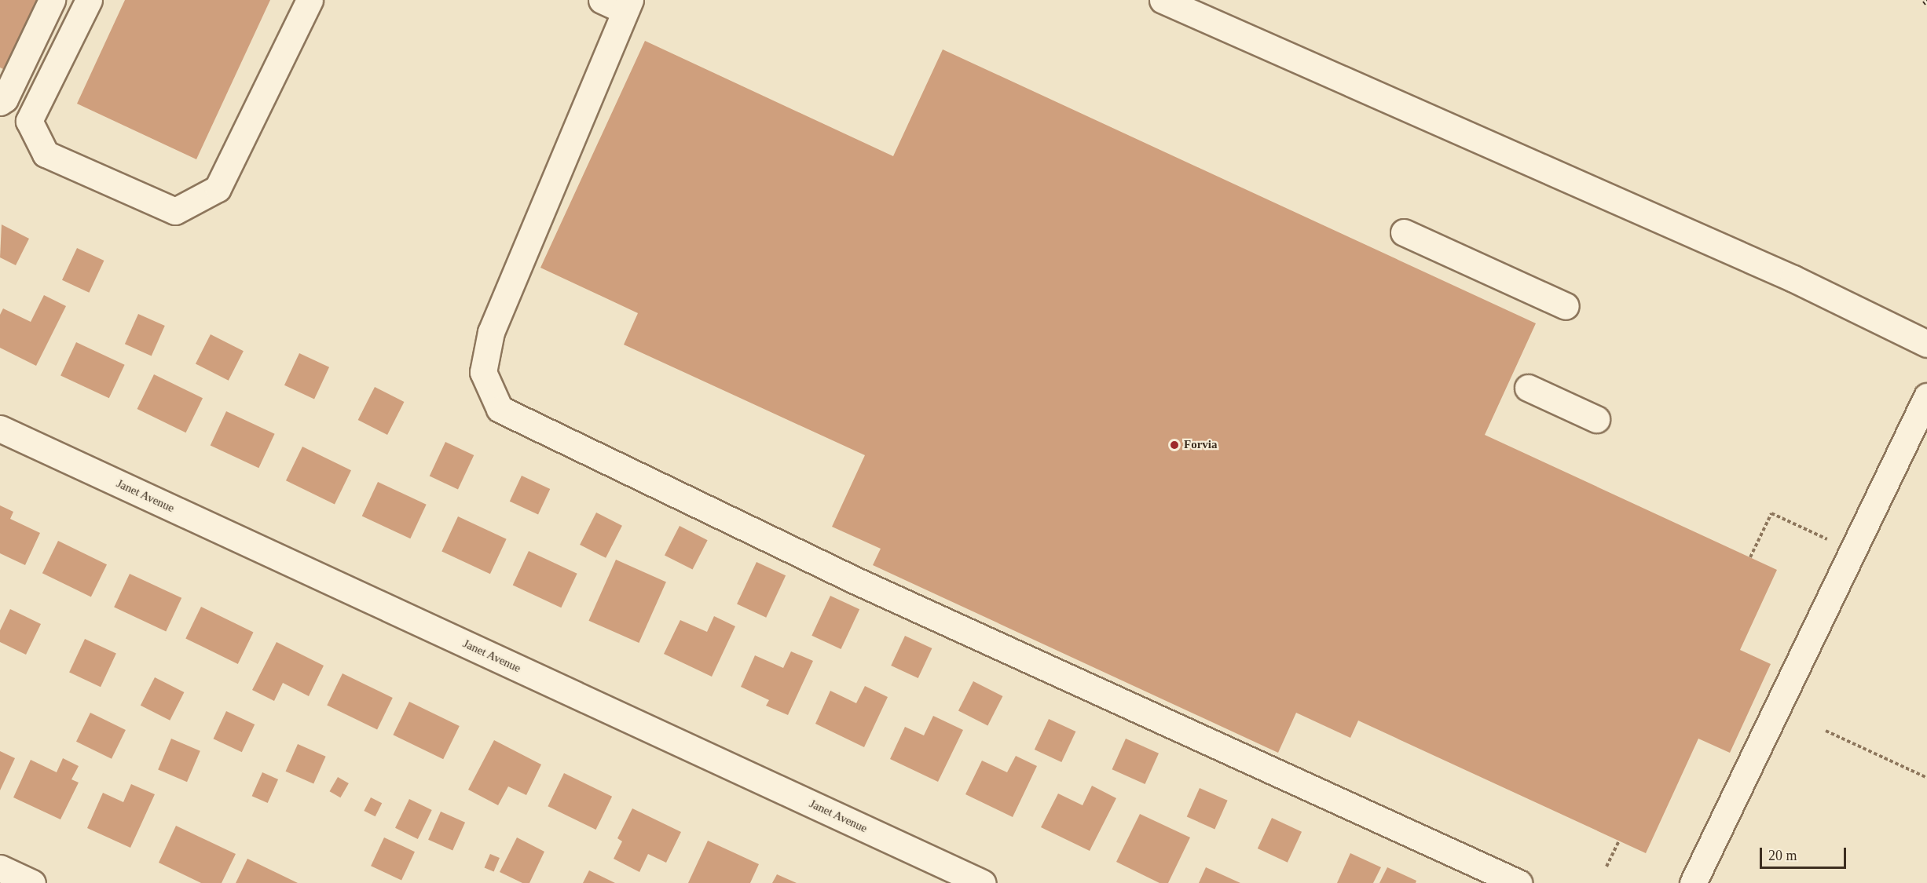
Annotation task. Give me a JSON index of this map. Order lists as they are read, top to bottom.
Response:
{
  "streets": {
    "street": ["Janet Avenue"]
  },
  "places": ["Forvia"],
  "scale_bar": "20 m"
}
